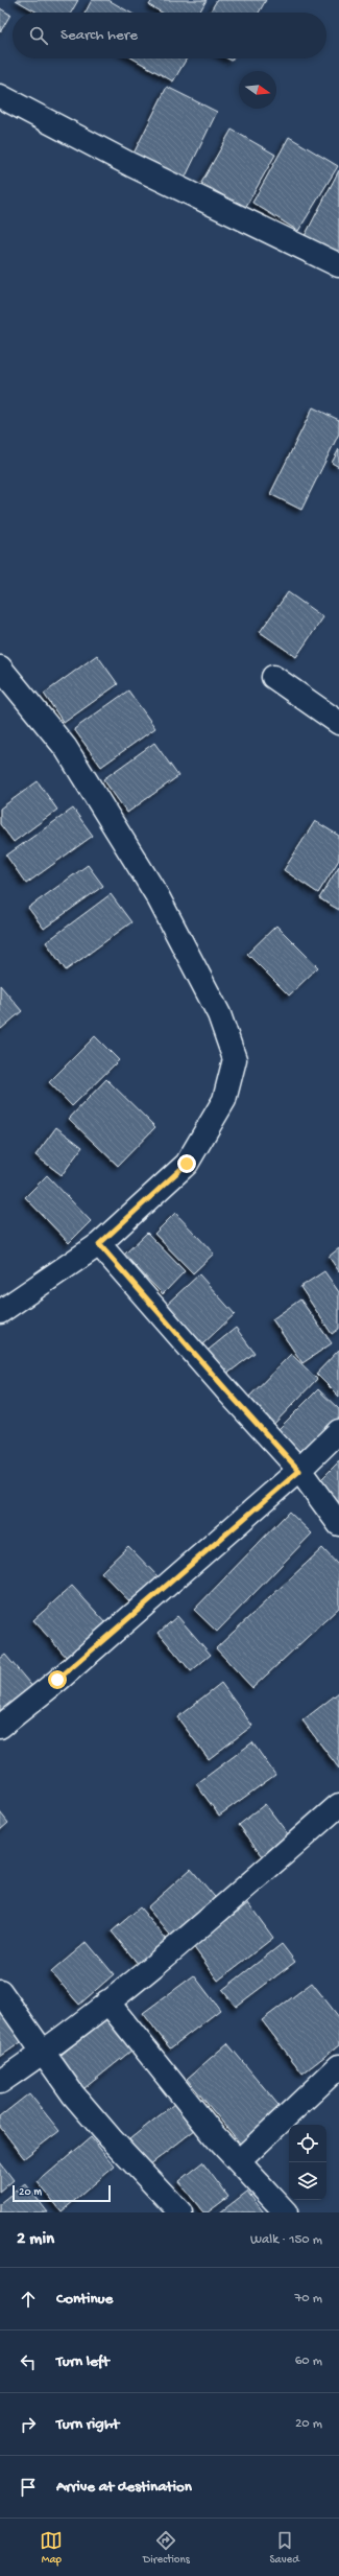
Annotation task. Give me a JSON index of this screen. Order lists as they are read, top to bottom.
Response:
{
  "scale_bar": "20 m",
  "north": "right",
  "page": {
    "search": "Search here",
    "scale": "20 m",
    "heading": ["2 min", "Walk · 150 m"],
    "list": [
      ["Continue", "70 m"],
      ["Turn left", "60 m"],
      ["Turn right", "20 m"],
      "Arrive at destination"
    ],
    "nav": ["Map", "Directions", "Saved"]
  }
}
